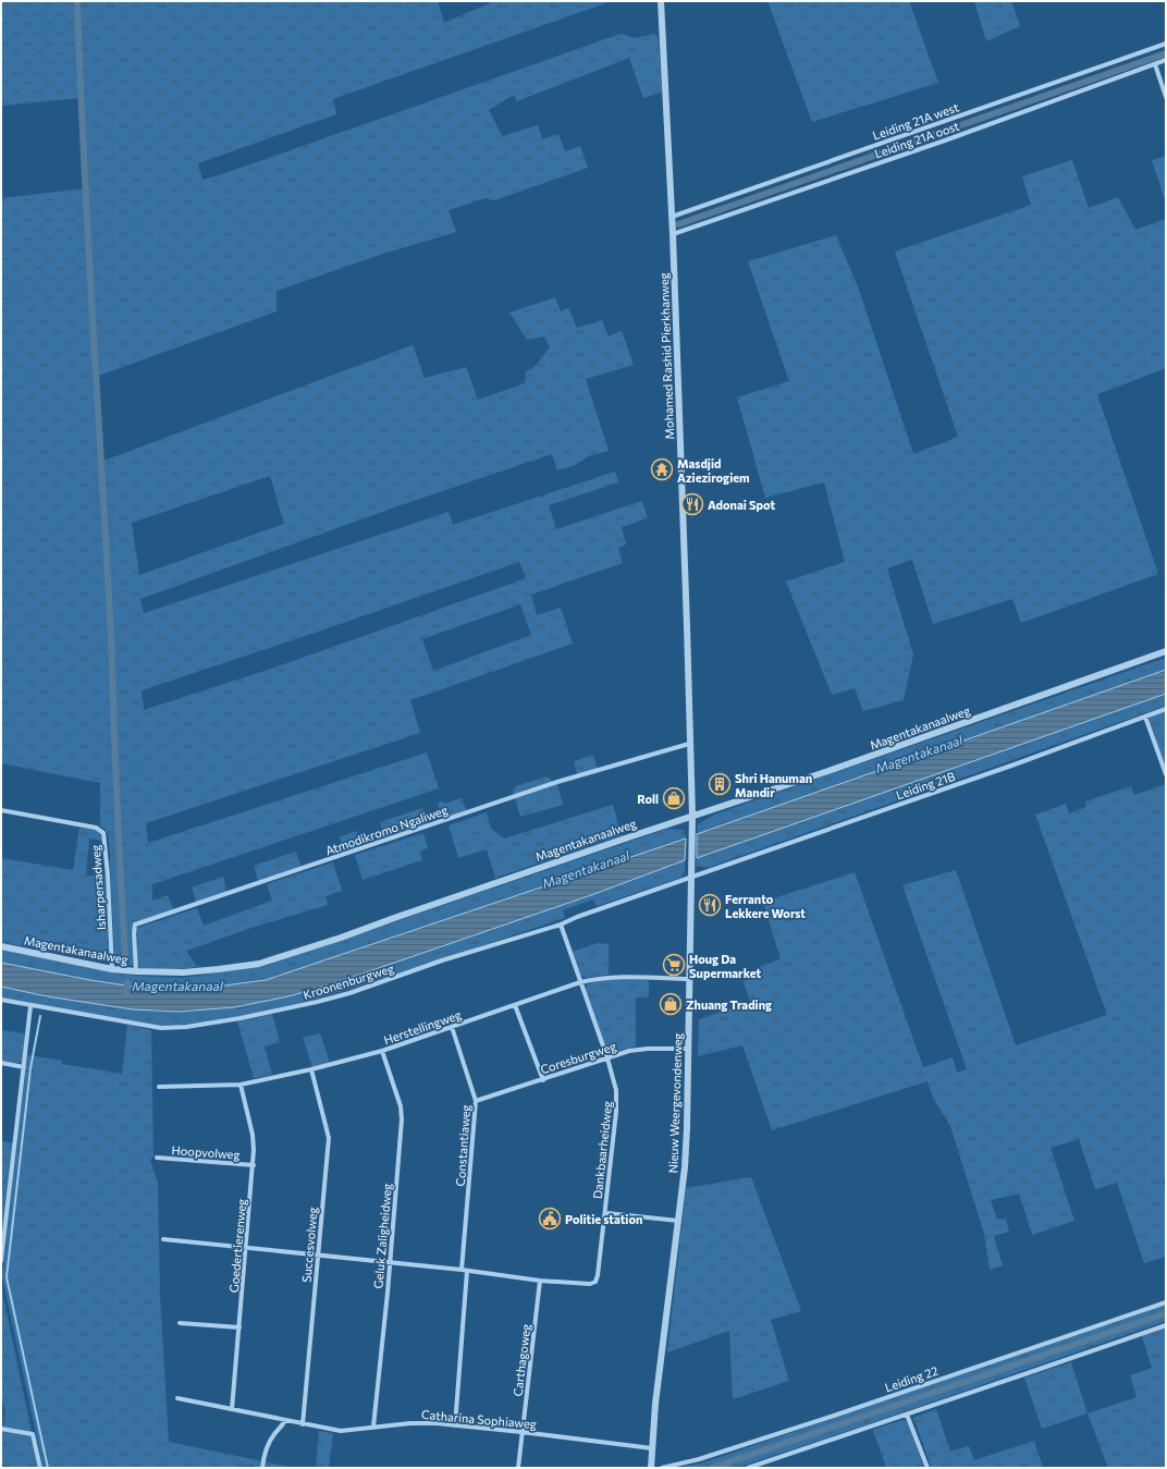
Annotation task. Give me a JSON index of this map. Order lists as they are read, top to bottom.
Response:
{
  "streets": {
    "street": [
      "Leiding 21A west",
      "Leiding 21A oost",
      "Mohamed Rashid Pierkhanweg",
      "Magentakanaalweg",
      "Leiding 21B",
      "Atmodikromo Ngaliweg",
      "Isharpersadweg",
      "Kroonenburgweg",
      "Herstellingweg",
      "Coresburgweg",
      "Nieuw Weergevondenweg",
      "Constantiaweg",
      "Dankbaarheidweg",
      "Hoopvolweg",
      "Geluk Zaligheidweg",
      "Succesvolweg",
      "Goedertierenweg",
      "Carthagoweg",
      "Leiding 22",
      "Catharina Sophiaweg"
    ]
  },
  "crossings": [
    ["Leiding 21A west", "Mohamed Rashid Pierkhanweg"],
    ["Leiding 21A oost", "Mohamed Rashid Pierkhanweg"],
    ["Mohamed Rashid Pierkhanweg", "Magentakanaalweg"],
    ["Mohamed Rashid Pierkhanweg", "Atmodikromo Ngaliweg"],
    ["Mohamed Rashid Pierkhanweg", "Nieuw Weergevondenweg"],
    ["Magentakanaalweg", "Atmodikromo Ngaliweg"],
    ["Magentakanaalweg", "Isharpersadweg"],
    ["Magentakanaalweg", "Nieuw Weergevondenweg"],
    ["Leiding 21B", "Kroonenburgweg"],
    ["Leiding 21B", "Nieuw Weergevondenweg"],
    ["Kroonenburgweg", "Nieuw Weergevondenweg"],
    ["Kroonenburgweg", "Dankbaarheidweg"],
    ["Herstellingweg", "Nieuw Weergevondenweg"],
    ["Herstellingweg", "Constantiaweg"],
    ["Herstellingweg", "Dankbaarheidweg"],
    ["Herstellingweg", "Geluk Zaligheidweg"],
    ["Herstellingweg", "Succesvolweg"],
    ["Herstellingweg", "Goedertierenweg"],
    ["Coresburgweg", "Nieuw Weergevondenweg"],
    ["Coresburgweg", "Constantiaweg"],
    ["Coresburgweg", "Dankbaarheidweg"],
    ["Nieuw Weergevondenweg", "Catharina Sophiaweg"],
    ["Constantiaweg", "Catharina Sophiaweg"],
    ["Dankbaarheidweg", "Carthagoweg"],
    ["Hoopvolweg", "Goedertierenweg"],
    ["Geluk Zaligheidweg", "Catharina Sophiaweg"],
    ["Succesvolweg", "Catharina Sophiaweg"],
    ["Goedertierenweg", "Catharina Sophiaweg"],
    ["Carthagoweg", "Catharina Sophiaweg"]
  ],
  "water": ["Magentakanaal"],
  "places": {
    "temple": ["Masdjid Aziezirogiem"],
    "restaurant": ["Adonai Spot", "Ferranto Lekkere Worst"],
    "building": ["Shri Hanuman Mandir"],
    "shop": ["Roll", "Zhuang Trading"],
    "supermarket": ["Houg Da Supermarket"],
    "public building": ["Politie station"]
  }
}
